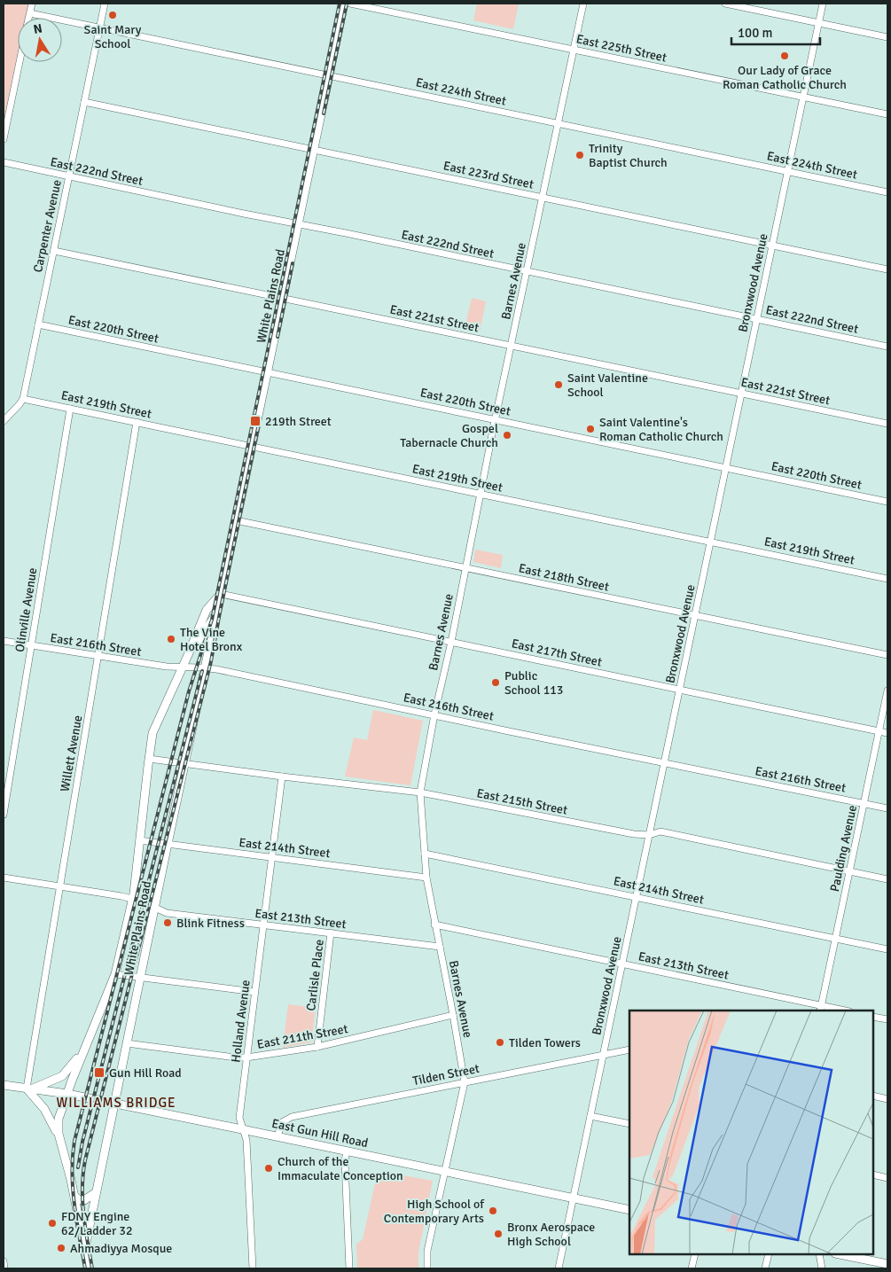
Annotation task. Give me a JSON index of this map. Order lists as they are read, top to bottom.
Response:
{
  "streets": {
    "main road": ["White Plains Road", "East Gun Hill Road"],
    "street": [
      "East 225th Street",
      "East 224th Street",
      "East 222nd Street",
      "East 223rd Street",
      "Carpenter Avenue",
      "Barnes Avenue",
      "Bronxwood Avenue",
      "East 221st Street",
      "East 220th Street",
      "East 219th Street",
      "East 218th Street",
      "Olinville Avenue",
      "East 216th Street",
      "East 217th Street",
      "Willett Avenue",
      "East 215th Street",
      "East 214th Street",
      "Paulding Avenue",
      "East 213th Street",
      "Carlisle Place",
      "Holland Avenue",
      "East 211th Street",
      "Tilden Street"
    ]
  },
  "crossings": [
    ["East 225th Street", "Barnes Avenue"],
    ["East 225th Street", "Bronxwood Avenue"],
    ["East 224th Street", "Carpenter Avenue"],
    ["East 224th Street", "Barnes Avenue"],
    ["East 224th Street", "Bronxwood Avenue"],
    ["East 224th Street", "White Plains Road"],
    ["East 222nd Street", "Carpenter Avenue"],
    ["East 222nd Street", "Barnes Avenue"],
    ["East 222nd Street", "Bronxwood Avenue"],
    ["East 222nd Street", "White Plains Road"],
    ["East 223rd Street", "Carpenter Avenue"],
    ["East 223rd Street", "Barnes Avenue"],
    ["East 223rd Street", "Bronxwood Avenue"],
    ["East 223rd Street", "White Plains Road"],
    ["Carpenter Avenue", "East 221st Street"],
    ["Carpenter Avenue", "East 220th Street"],
    ["Carpenter Avenue", "East 219th Street"],
    ["Barnes Avenue", "East 221st Street"],
    ["Barnes Avenue", "East 220th Street"],
    ["Barnes Avenue", "East 219th Street"],
    ["Barnes Avenue", "East 218th Street"],
    ["Barnes Avenue", "East 216th Street"],
    ["Barnes Avenue", "East 217th Street"],
    ["Barnes Avenue", "East 215th Street"],
    ["Barnes Avenue", "East 214th Street"],
    ["Barnes Avenue", "East 213th Street"],
    ["Barnes Avenue", "East 211th Street"],
    ["Barnes Avenue", "Tilden Street"],
    ["Barnes Avenue", "East Gun Hill Road"],
    ["Bronxwood Avenue", "East 221st Street"],
    ["Bronxwood Avenue", "East 220th Street"],
    ["Bronxwood Avenue", "East 219th Street"],
    ["Bronxwood Avenue", "East 218th Street"],
    ["Bronxwood Avenue", "East 216th Street"],
    ["Bronxwood Avenue", "East 217th Street"],
    ["Bronxwood Avenue", "East 215th Street"],
    ["Bronxwood Avenue", "East 214th Street"],
    ["Bronxwood Avenue", "East 213th Street"],
    ["Bronxwood Avenue", "Tilden Street"],
    ["Bronxwood Avenue", "East Gun Hill Road"],
    ["White Plains Road", "East 221st Street"],
    ["White Plains Road", "East 220th Street"],
    ["White Plains Road", "East 219th Street"],
    ["White Plains Road", "East 218th Street"],
    ["White Plains Road", "East 216th Street"],
    ["White Plains Road", "East 217th Street"],
    ["White Plains Road", "East 215th Street"],
    ["White Plains Road", "East 214th Street"],
    ["White Plains Road", "East 213th Street"],
    ["White Plains Road", "East 211th Street"],
    ["White Plains Road", "East Gun Hill Road"],
    ["East 219th Street", "Olinville Avenue"],
    ["East 219th Street", "Willett Avenue"],
    ["Olinville Avenue", "East 216th Street"],
    ["East 216th Street", "Willett Avenue"],
    ["East 216th Street", "Paulding Avenue"],
    ["East 217th Street", "Paulding Avenue"],
    ["Willett Avenue", "East 213th Street"],
    ["Willett Avenue", "East Gun Hill Road"],
    ["East 215th Street", "Paulding Avenue"],
    ["East 215th Street", "Holland Avenue"],
    ["East 214th Street", "Paulding Avenue"],
    ["East 214th Street", "Holland Avenue"],
    ["Paulding Avenue", "East 213th Street"],
    ["East 213th Street", "Carlisle Place"],
    ["East 213th Street", "Holland Avenue"],
    ["Carlisle Place", "East 211th Street"],
    ["Holland Avenue", "East 211th Street"],
    ["Holland Avenue", "East Gun Hill Road"],
    ["Tilden Street", "East Gun Hill Road"]
  ],
  "districts": ["WILLIAMS BRIDGE"],
  "places": {
    "other": [
      "Saint Mary School",
      "Our Lady of Grace Roman Catholic Church",
      "Trinity Baptist Church",
      "Saint Valentine School",
      "Saint Valentine's Roman Catholic Church",
      "Gospel Tabernacle Church",
      "The Vine Hotel Bronx",
      "Public School 113",
      "Blink Fitness",
      "Tilden Towers",
      "Church of the Immaculate Conception",
      "High School of Contemporary Arts",
      "FDNY Engine 62/Ladder 32",
      "Bronx Aerospace High School",
      "Ahmadiyya Mosque"
    ],
    "transit": ["219th Street", "Gun Hill Road"]
  },
  "scale_bar": "100 m",
  "north": "top"
}
